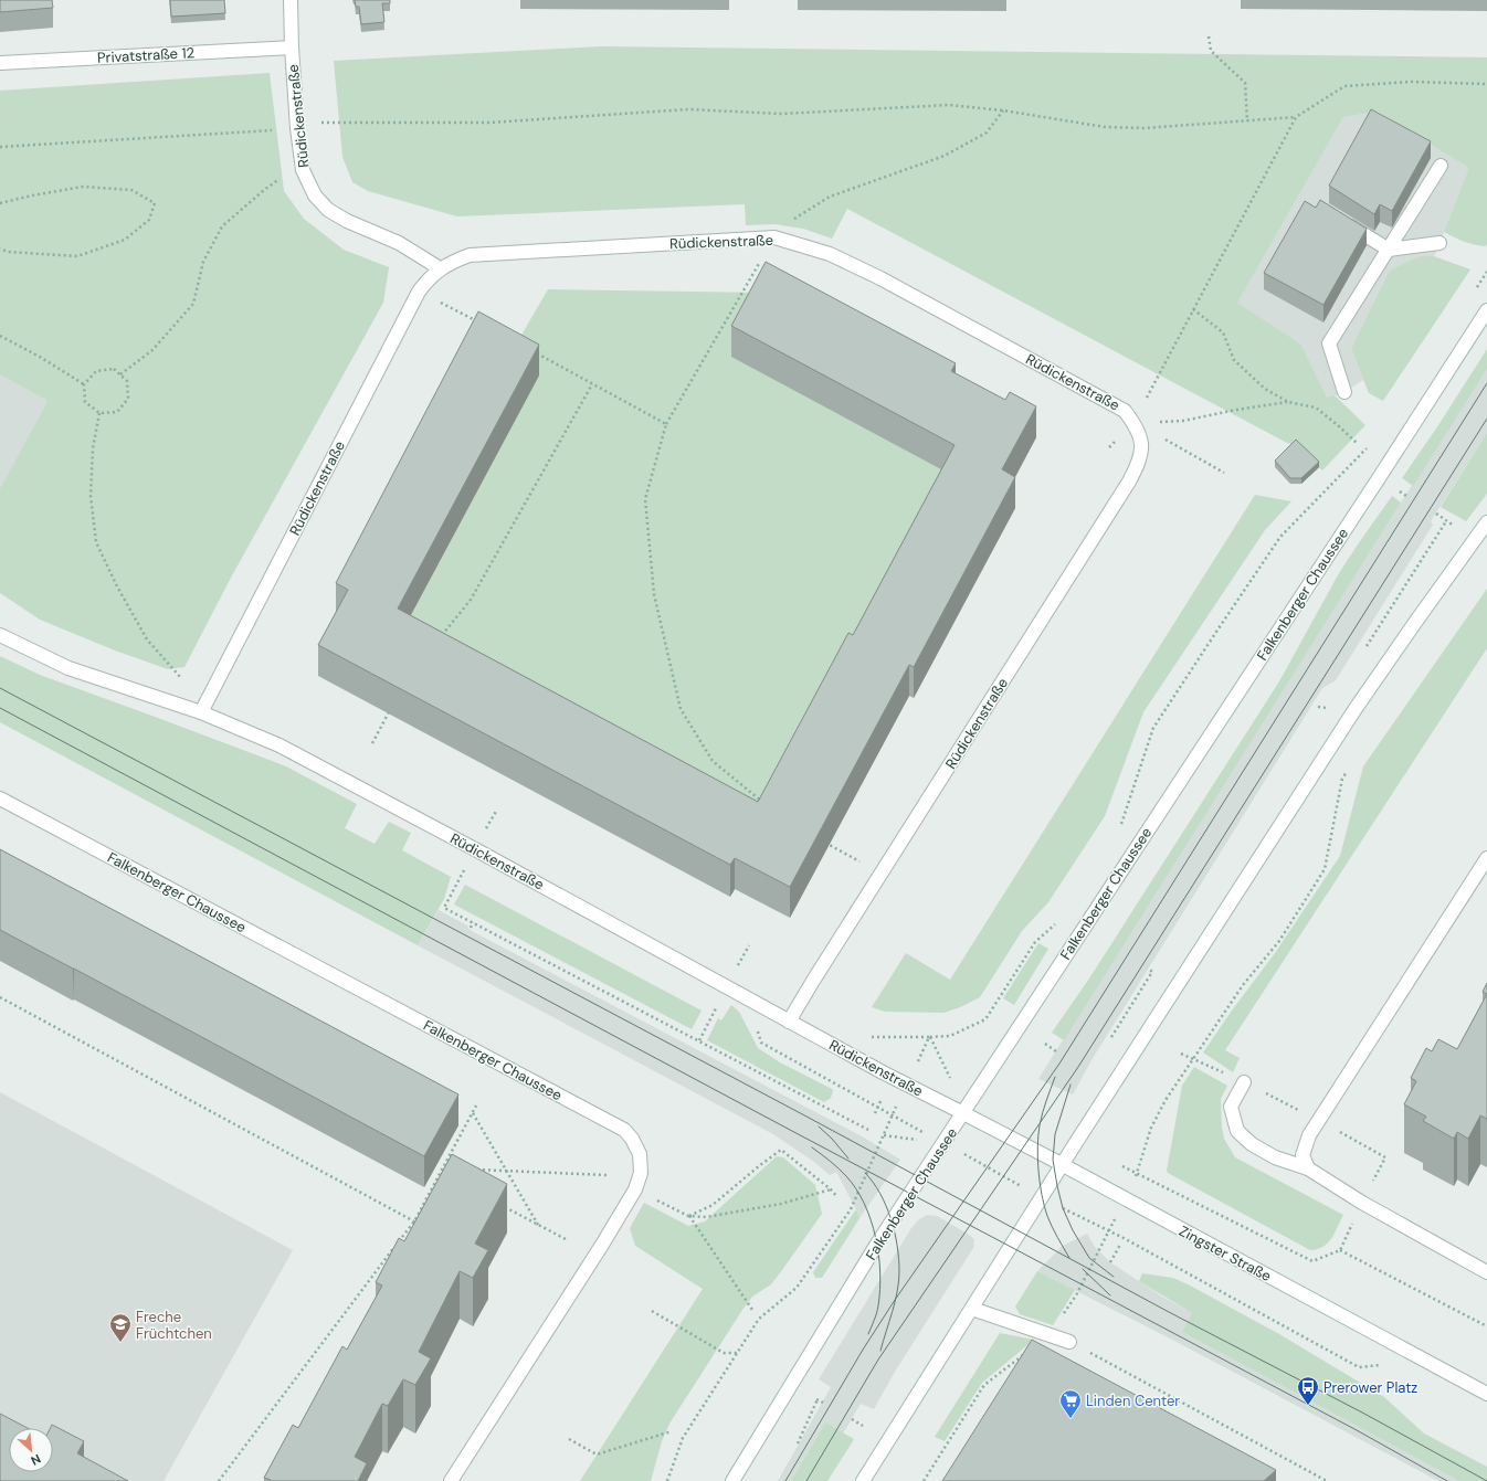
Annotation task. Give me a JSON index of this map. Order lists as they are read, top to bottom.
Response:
{
  "streets": {
    "street": [
      "Privatstraße 12",
      "Rüdickenstraße",
      "Falkenberger Chaussee",
      "Zingster Straße"
    ]
  },
  "crossings": [
    ["Privatstraße 12", "Rüdickenstraße"],
    ["Rüdickenstraße", "Falkenberger Chaussee"],
    ["Rüdickenstraße", "Zingster Straße"],
    ["Falkenberger Chaussee", "Zingster Straße"]
  ],
  "places": {
    "school or university": ["Freche Früchtchen"],
    "bus stop": ["Prerower Platz"],
    "supermarket": ["Linden Center"]
  },
  "north": "bottom right"
}
